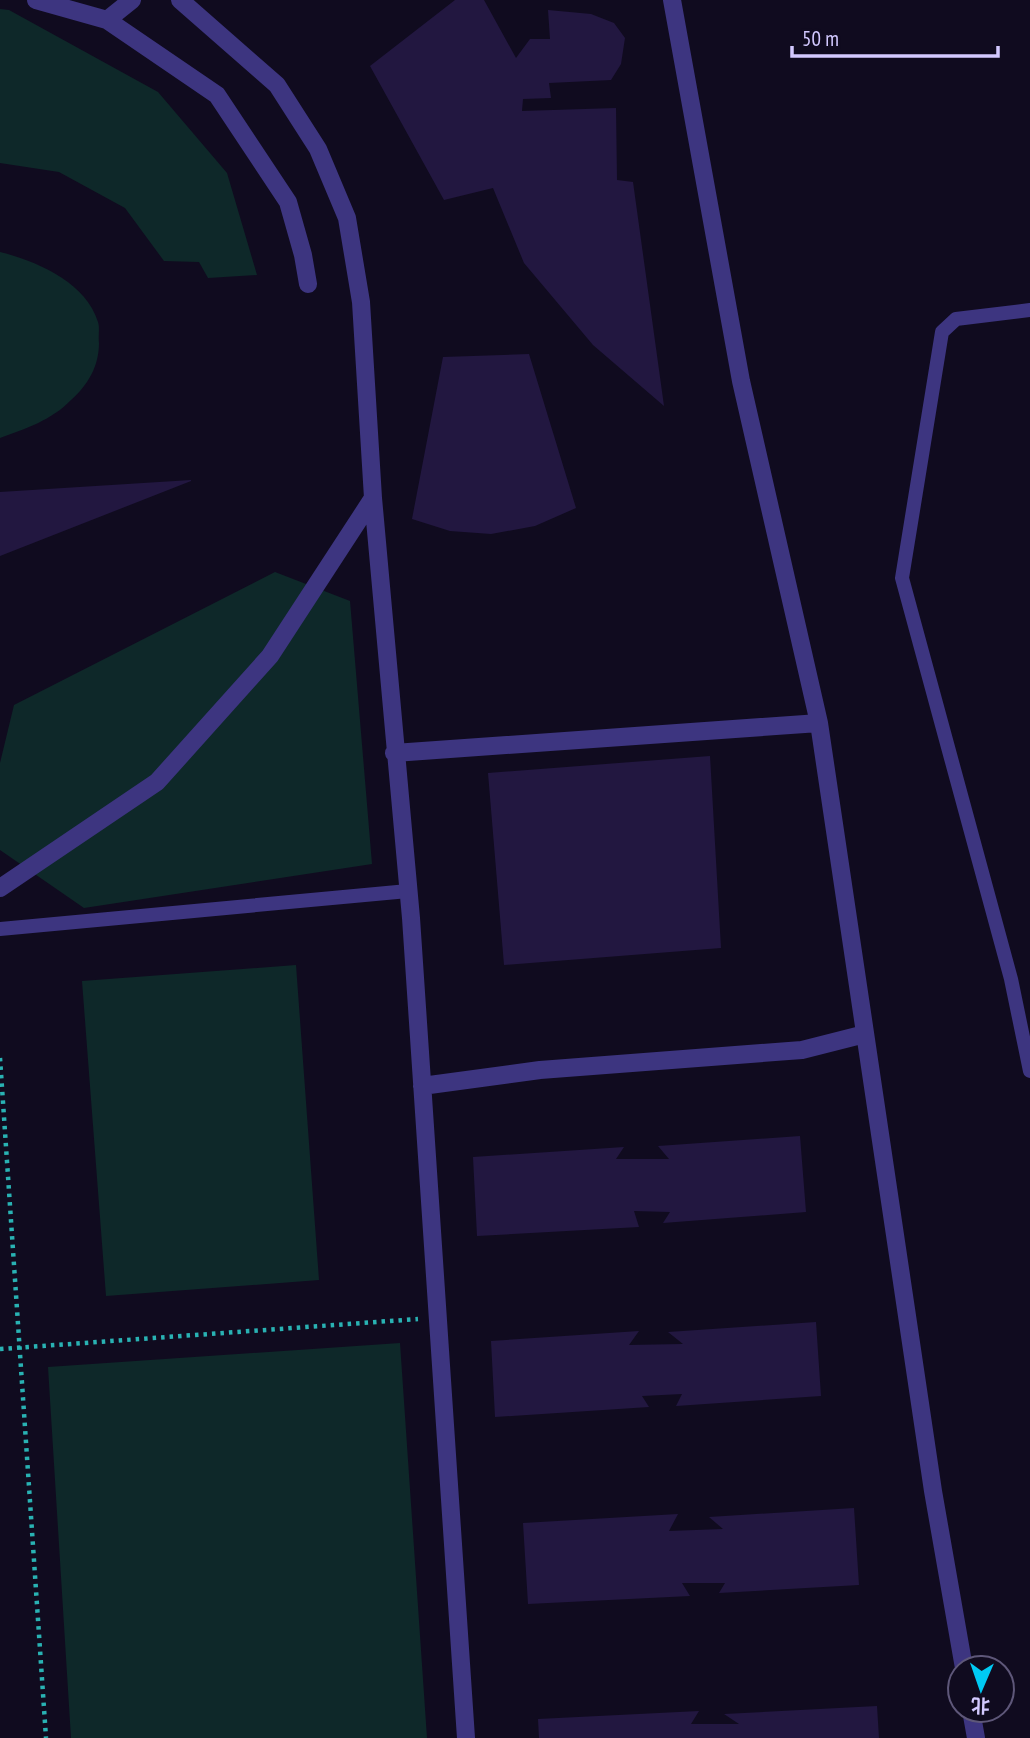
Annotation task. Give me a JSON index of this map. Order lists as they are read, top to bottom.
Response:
{
  "scale_bar": "50 m",
  "north": "bottom"
}
